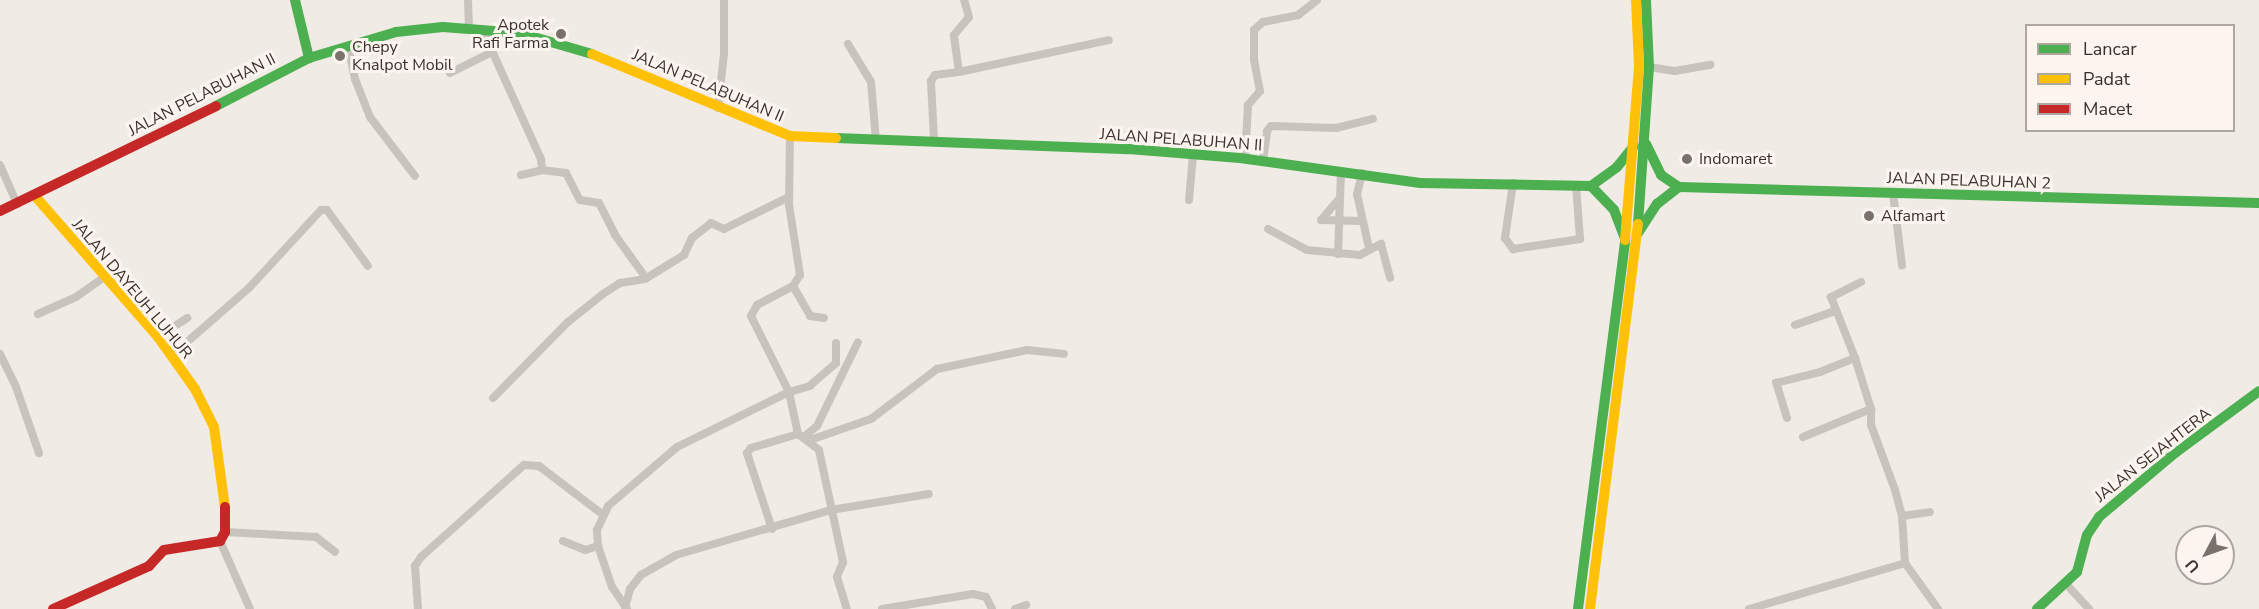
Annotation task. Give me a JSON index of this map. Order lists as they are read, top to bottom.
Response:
{
  "streets": {
    "main road": [
      "JALAN PELABUHAN II",
      "JALAN PELABUHAN 2",
      "JALAN DAYEUH LUHUR",
      "JALAN SEJAHTERA"
    ]
  },
  "crossings": [
    ["JALAN PELABUHAN II", "JALAN DAYEUH LUHUR"]
  ],
  "places": [
    "Apotek Rafi Farma",
    "Chepy Knalpot Mobil",
    "Indomaret",
    "Alfamart"
  ],
  "legend": ["Lancar", "Padat", "Macet"],
  "north": "bottom left"
}
